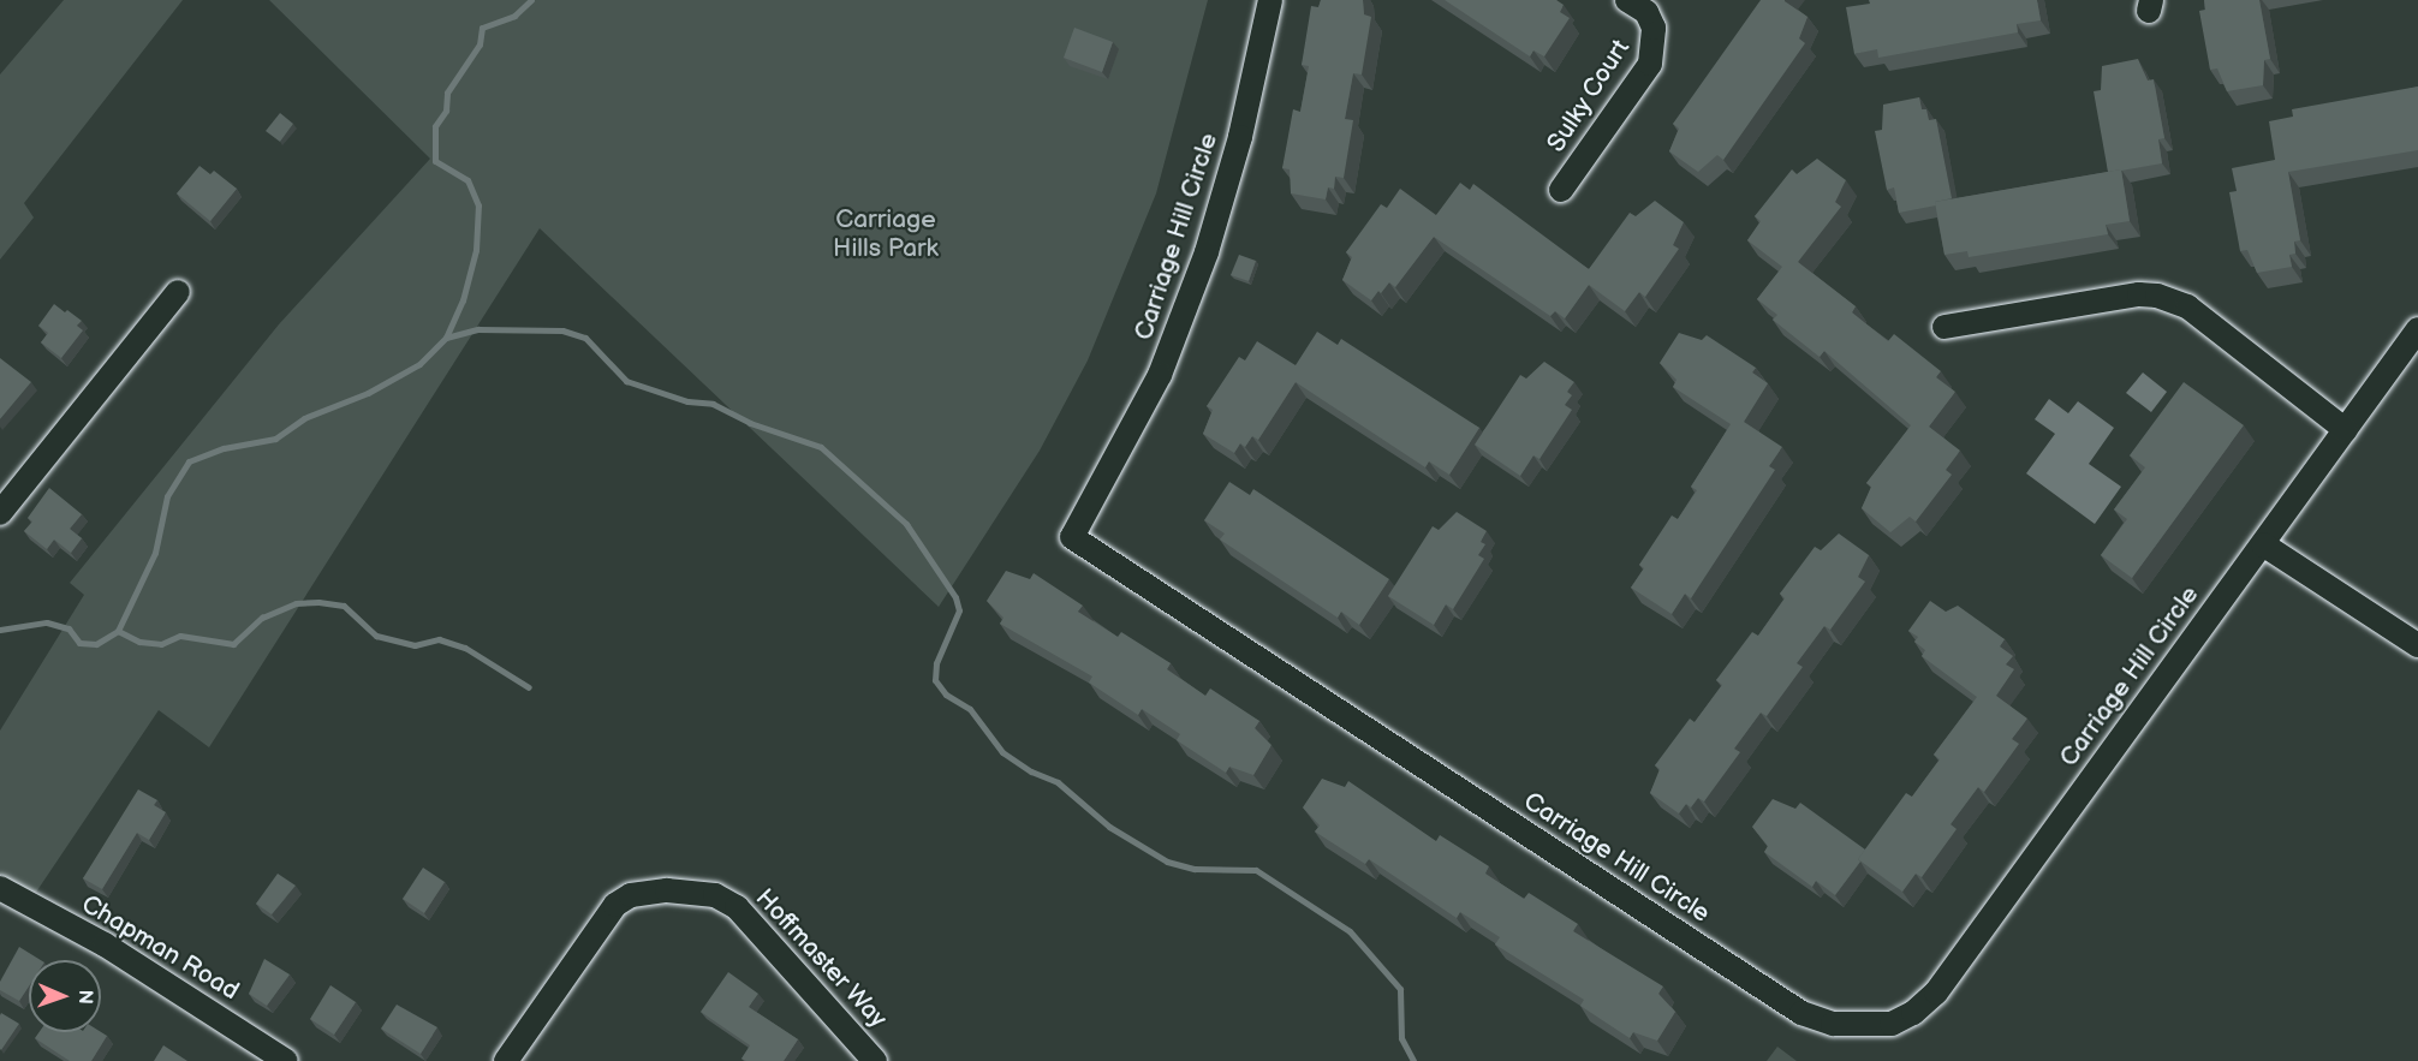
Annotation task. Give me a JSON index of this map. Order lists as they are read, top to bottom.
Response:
{
  "streets": {
    "street": [
      "Sulky Court",
      "Carriage Hill Circle",
      "Chapman Road",
      "Hoffmaster Way"
    ]
  },
  "parks": ["Carriage Hills Park"],
  "north": "right"
}
